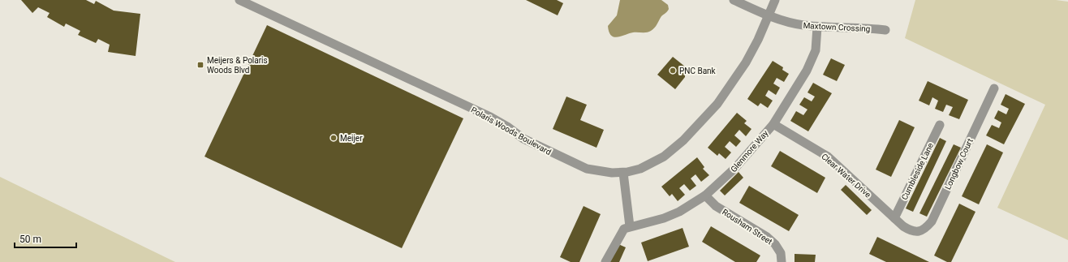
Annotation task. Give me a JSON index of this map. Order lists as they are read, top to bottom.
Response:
{
  "streets": {
    "street": [
      "Maxtown Crossing",
      "Polaris Woods Boulevard",
      "Glenmore Way",
      "Longbow Court",
      "Cumbleside Lane",
      "Clear Water Drive",
      "Rousham Street"
    ]
  },
  "crossings": [
    ["Maxtown Crossing", "Polaris Woods Boulevard"],
    ["Maxtown Crossing", "Glenmore Way"],
    ["Glenmore Way", "Clear Water Drive"],
    ["Glenmore Way", "Rousham Street"],
    ["Longbow Court", "Clear Water Drive"],
    ["Cumbleside Lane", "Clear Water Drive"]
  ],
  "places": {
    "transit": ["Meijers & Polaris Woods Blvd"],
    "other": ["PNC Bank", "Meijer"]
  },
  "scale_bar": "50 m"
}
